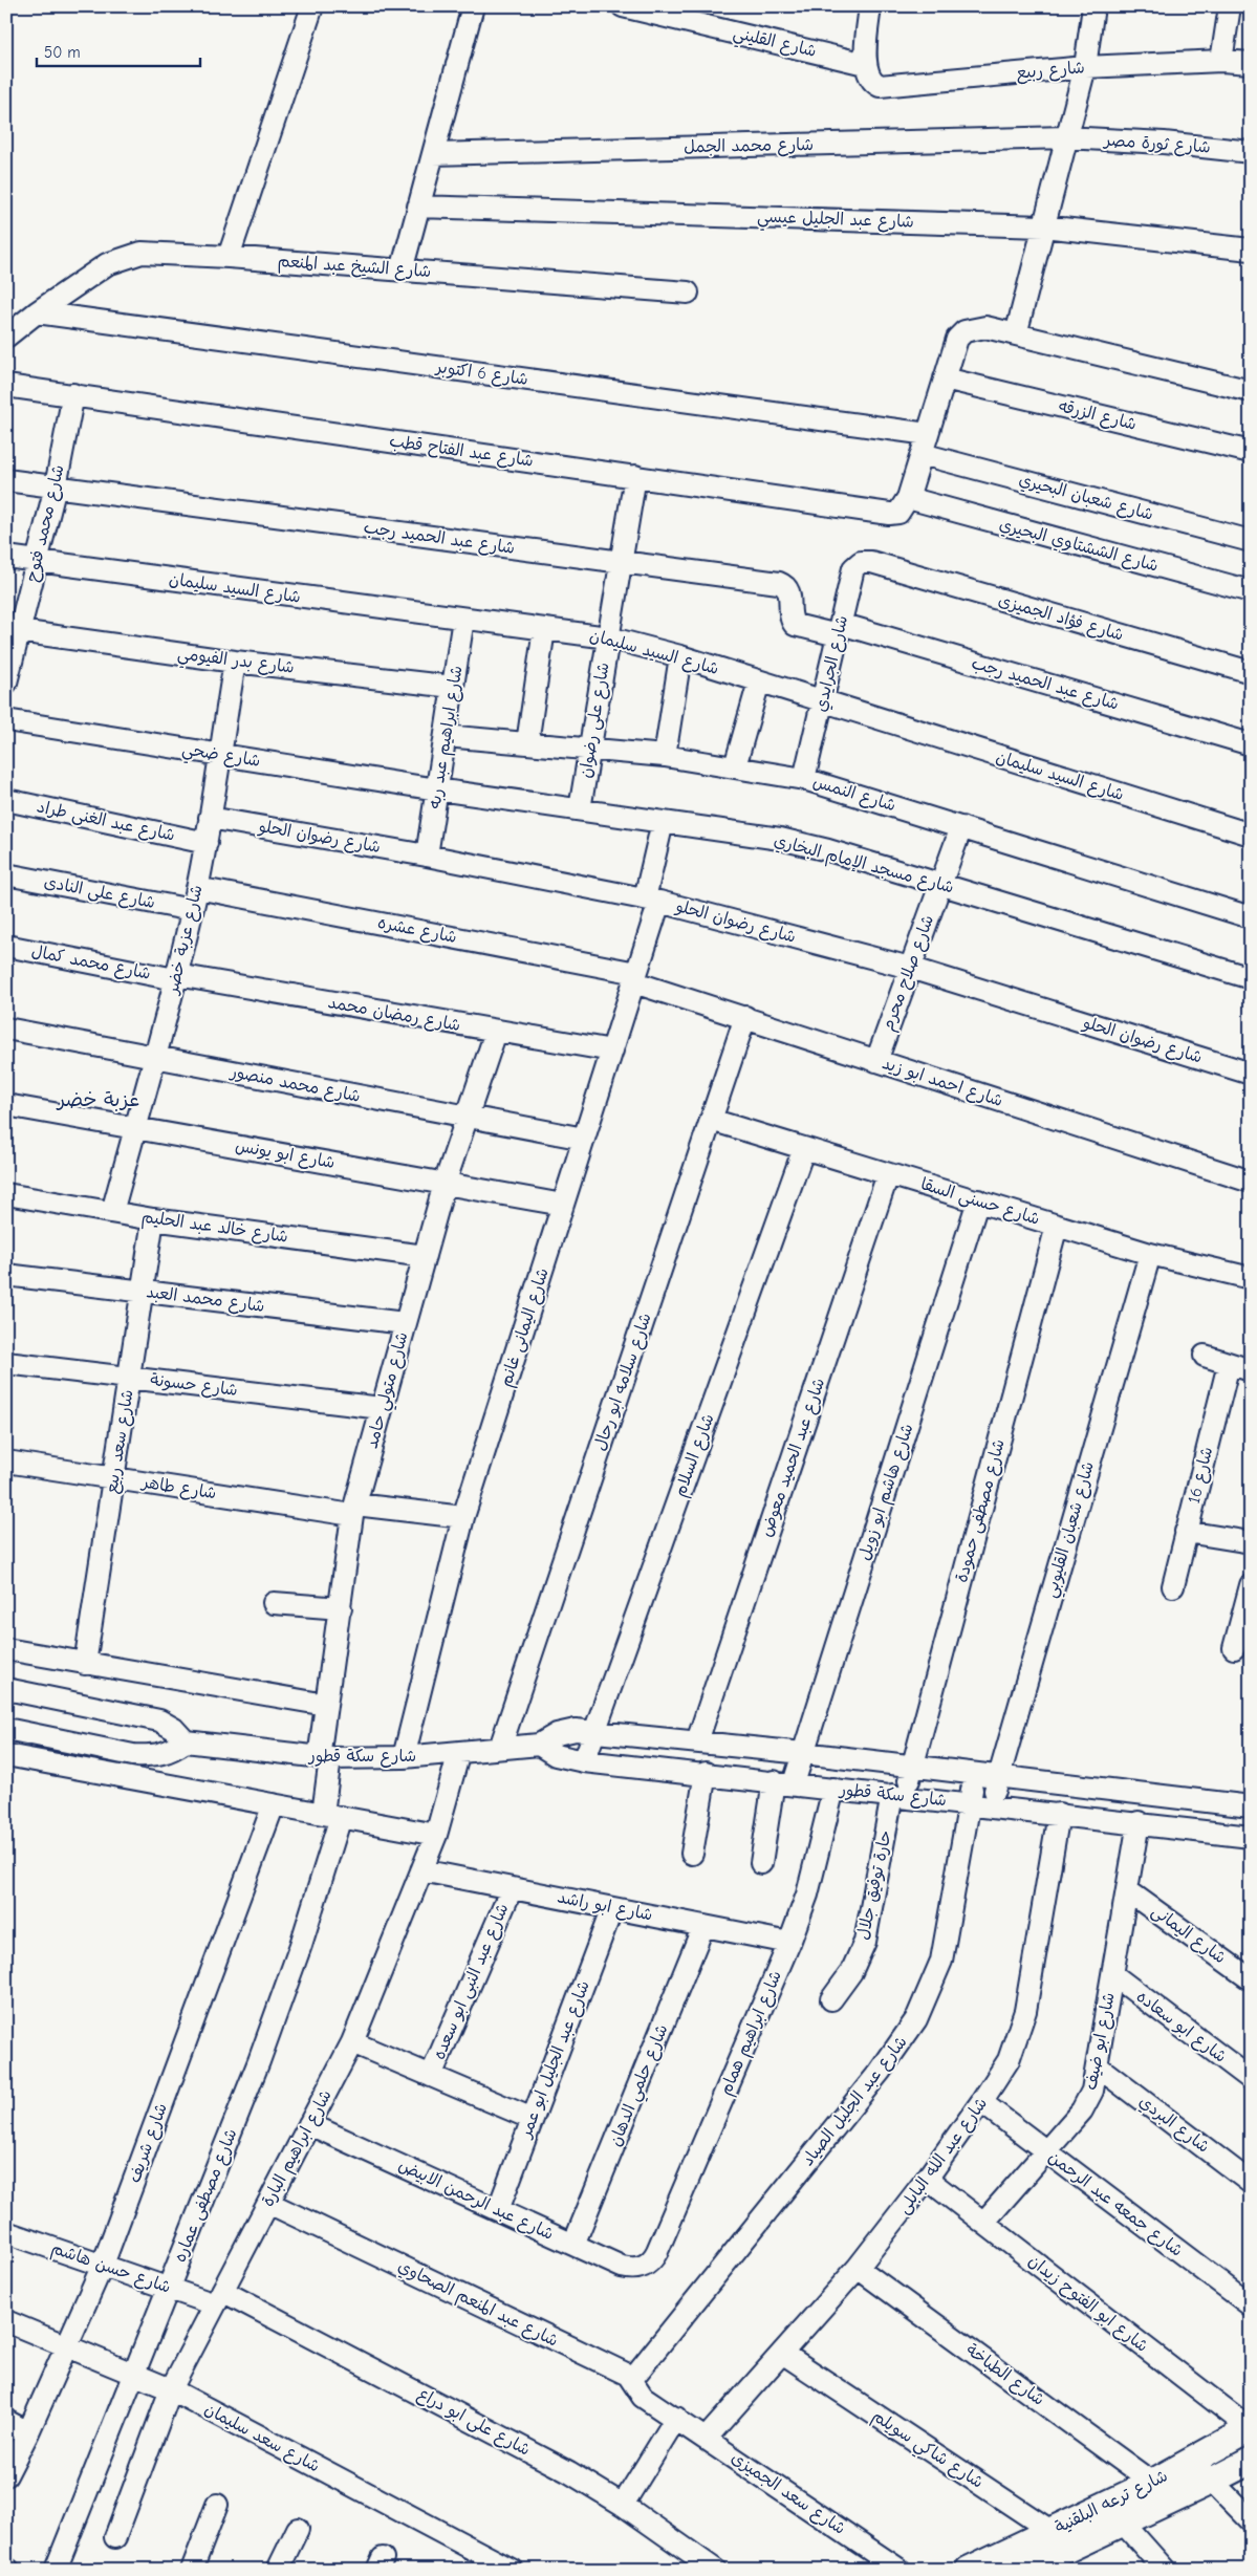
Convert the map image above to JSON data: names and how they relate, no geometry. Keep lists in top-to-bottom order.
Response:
{
  "streets": {
    "street": [
      "شارع القليني",
      "شارع ربيع",
      "شارع ثورة مصر",
      "شارع محمد الجمل",
      "شارع عبد الجليل عيسي",
      "شارع الشيخ عبد المنعم",
      "شارع 6 اكتوبر",
      "شارع الزرقه",
      "شارع عبد الفتاح قطب",
      "شارع شعبان البحيري",
      "شارع محمد فتوح",
      "شارع عبد الحميد رجب",
      "شارع الششتاوي البحيري",
      "شارع السيد سليمان",
      "شارع فؤاد الجميزى",
      "شارع بدر الفيومي",
      "شارع الجرايدي",
      "شارع على رضوان",
      "شارع ابراهيم عبد ربه",
      "شارع ضحي",
      "شارع النمس",
      "شارع عبد الغنى طراد",
      "شارع رضوان الحلو",
      "شارع مسجد الإمام البخاري",
      "شارع على النادى",
      "شارع عشره",
      "شارع عزبة خضر",
      "شارع محمد كمال",
      "شارع صلاح محرم",
      "شارع رمضان محمد",
      "شارع احمد ابو زيد",
      "شارع محمد منصور",
      "شارع ابو يونس",
      "شارع حسنى السقا",
      "شارع خالد عبد الحليم",
      "شارع محمد العبد",
      "شارع اليمانى غانم",
      "شارع سلامه ابو رحال",
      "شارع حسونة",
      "شارع متولي حامد",
      "شارع سعد ربيع",
      "شارع السلام",
      "شارع عبد الحميد معوض",
      "شارع 16",
      "شارع طاهر",
      "شارع هاشم ابو زويل",
      "شارع مصطفى حمودة",
      "شارع شعبان القليوبي",
      "شارع سكة قطور",
      "حارة توفيق جلال",
      "شارع ابو راشد",
      "شارع اليمانى",
      "شارع عبد النبى ابو سعده",
      "شارع ابو سعاده",
      "شارع ابراهيم همام",
      "شارع ابو ضيف",
      "شارع عبد الجليل ابو عمر",
      "شارع حلمي الدهان",
      "شارع عبد الجليل الصياد",
      "شارع البردي",
      "شارع شريف",
      "شارع ابراهيم البارة",
      "شارع عبد الله البابلى",
      "شارع مصطفى عماره",
      "شارع عبد الرحمن الابيض",
      "شارع جمعه عبد الرحمن",
      "شارع حسن هاشم",
      "شارع عبد المنعم الصحاوي",
      "شارع ابو الفتوح زيدان",
      "شارع الطباخة",
      "شارع على ابو دراع",
      "شارع سعد سليمان",
      "شارع شاكي سويلم",
      "شارع سعد الجميزى",
      "شارع ترعه البلقنية"
    ]
  },
  "crossings": [
    ["شارع القليني", "شارع ربيع"],
    ["شارع ثورة مصر", "شارع محمد الجمل"],
    ["شارع الشيخ عبد المنعم", "شارع 6 اكتوبر"],
    ["شارع 6 اكتوبر", "شارع شعبان البحيري"],
    ["شارع عبد الفتاح قطب", "شارع محمد فتوح"],
    ["شارع عبد الفتاح قطب", "شارع الششتاوي البحيري"],
    ["شارع عبد الفتاح قطب", "شارع على رضوان"],
    ["شارع محمد فتوح", "شارع عبد الحميد رجب"],
    ["شارع محمد فتوح", "شارع السيد سليمان"],
    ["شارع محمد فتوح", "شارع بدر الفيومي"],
    ["شارع عبد الحميد رجب", "شارع الجرايدي"],
    ["شارع عبد الحميد رجب", "شارع على رضوان"],
    ["شارع السيد سليمان", "شارع الجرايدي"],
    ["شارع السيد سليمان", "شارع على رضوان"],
    ["شارع السيد سليمان", "شارع ابراهيم عبد ربه"],
    ["شارع فؤاد الجميزى", "شارع الجرايدي"],
    ["شارع بدر الفيومي", "شارع ابراهيم عبد ربه"],
    ["شارع بدر الفيومي", "شارع عزبة خضر"],
    ["شارع الجرايدي", "شارع النمس"],
    ["شارع على رضوان", "شارع النمس"],
    ["شارع على رضوان", "شارع مسجد الإمام البخاري"],
    ["شارع ابراهيم عبد ربه", "شارع ضحي"],
    ["شارع ابراهيم عبد ربه", "شارع النمس"],
    ["شارع ابراهيم عبد ربه", "شارع رضوان الحلو"],
    ["شارع ابراهيم عبد ربه", "شارع مسجد الإمام البخاري"],
    ["شارع ضحي", "شارع مسجد الإمام البخاري"],
    ["شارع ضحي", "شارع عزبة خضر"],
    ["شارع النمس", "شارع صلاح محرم"],
    ["شارع عبد الغنى طراد", "شارع عزبة خضر"],
    ["شارع رضوان الحلو", "شارع عزبة خضر"],
    ["شارع رضوان الحلو", "شارع صلاح محرم"],
    ["شارع رضوان الحلو", "شارع اليمانى غانم"],
    ["شارع مسجد الإمام البخاري", "شارع صلاح محرم"],
    ["شارع مسجد الإمام البخاري", "شارع اليمانى غانم"],
    ["شارع على النادى", "شارع عزبة خضر"],
    ["شارع عشره", "شارع عزبة خضر"],
    ["شارع عشره", "شارع احمد ابو زيد"],
    ["شارع عشره", "شارع اليمانى غانم"],
    ["شارع عزبة خضر", "شارع محمد كمال"],
    ["شارع عزبة خضر", "شارع رمضان محمد"],
    ["شارع عزبة خضر", "شارع محمد منصور"],
    ["شارع عزبة خضر", "شارع ابو يونس"],
    ["شارع عزبة خضر", "شارع خالد عبد الحليم"],
    ["شارع محمد كمال", "شارع رمضان محمد"],
    ["شارع صلاح محرم", "شارع احمد ابو زيد"],
    ["شارع رمضان محمد", "شارع اليمانى غانم"],
    ["شارع رمضان محمد", "شارع متولي حامد"],
    ["شارع احمد ابو زيد", "شارع اليمانى غانم"],
    ["شارع احمد ابو زيد", "شارع سلامه ابو رحال"],
    ["شارع محمد منصور", "شارع اليمانى غانم"],
    ["شارع محمد منصور", "شارع متولي حامد"],
    ["شارع ابو يونس", "شارع اليمانى غانم"],
    ["شارع ابو يونس", "شارع متولي حامد"],
    ["شارع حسنى السقا", "شارع سلامه ابو رحال"],
    ["شارع حسنى السقا", "شارع السلام"],
    ["شارع حسنى السقا", "شارع عبد الحميد معوض"],
    ["شارع حسنى السقا", "شارع هاشم ابو زويل"],
    ["شارع حسنى السقا", "شارع مصطفى حمودة"],
    ["شارع حسنى السقا", "شارع شعبان القليوبي"],
    ["شارع خالد عبد الحليم", "شارع متولي حامد"],
    ["شارع خالد عبد الحليم", "شارع سعد ربيع"],
    ["شارع محمد العبد", "شارع متولي حامد"],
    ["شارع محمد العبد", "شارع سعد ربيع"],
    ["شارع اليمانى غانم", "شارع طاهر"],
    ["شارع اليمانى غانم", "شارع سكة قطور"],
    ["شارع سلامه ابو رحال", "شارع سكة قطور"],
    ["شارع حسونة", "شارع متولي حامد"],
    ["شارع حسونة", "شارع سعد ربيع"],
    ["شارع متولي حامد", "شارع طاهر"],
    ["شارع متولي حامد", "شارع سكة قطور"],
    ["شارع متولي حامد", "شارع مصطفى عماره"],
    ["شارع سعد ربيع", "شارع طاهر"],
    ["شارع السلام", "شارع سكة قطور"],
    ["شارع عبد الحميد معوض", "شارع سكة قطور"],
    ["شارع هاشم ابو زويل", "شارع سكة قطور"],
    ["شارع مصطفى حمودة", "شارع سكة قطور"],
    ["شارع مصطفى حمودة", "حارة توفيق جلال"],
    ["شارع شعبان القليوبي", "شارع سكة قطور"],
    ["شارع سكة قطور", "حارة توفيق جلال"],
    ["شارع سكة قطور", "شارع ابراهيم همام"],
    ["شارع سكة قطور", "شارع ابو ضيف"],
    ["شارع سكة قطور", "شارع عبد الجليل الصياد"],
    ["شارع سكة قطور", "شارع ابراهيم البارة"],
    ["شارع سكة قطور", "شارع عبد الله البابلى"],
    ["شارع سكة قطور", "شارع مصطفى عماره"],
    ["شارع ابو راشد", "شارع عبد النبى ابو سعده"],
    ["شارع ابو راشد", "شارع ابراهيم همام"],
    ["شارع ابو راشد", "شارع عبد الجليل ابو عمر"],
    ["شارع ابو راشد", "شارع حلمي الدهان"],
    ["شارع ابو راشد", "شارع ابراهيم البارة"],
    ["شارع اليمانى", "شارع ابو ضيف"],
    ["شارع ابو سعاده", "شارع ابو ضيف"],
    ["شارع ابراهيم همام", "شارع عبد الرحمن الابيض"],
    ["شارع ابو ضيف", "شارع البردي"],
    ["شارع ابو ضيف", "شارع جمعه عبد الرحمن"],
    ["شارع ابو ضيف", "شارع ابو الفتوح زيدان"],
    ["شارع عبد الجليل ابو عمر", "شارع عبد الرحمن الابيض"],
    ["شارع حلمي الدهان", "شارع عبد الرحمن الابيض"],
    ["شارع عبد الجليل الصياد", "شارع عبد المنعم الصحاوي"],
    ["شارع شريف", "شارع حسن هاشم"],
    ["شارع شريف", "شارع سعد سليمان"],
    ["شارع ابراهيم البارة", "شارع عبد الرحمن الابيض"],
    ["شارع ابراهيم البارة", "شارع حسن هاشم"],
    ["شارع ابراهيم البارة", "شارع عبد المنعم الصحاوي"],
    ["شارع ابراهيم البارة", "شارع على ابو دراع"],
    ["شارع ابراهيم البارة", "شارع سعد سليمان"],
    ["شارع عبد الله البابلى", "شارع جمعه عبد الرحمن"],
    ["شارع عبد الله البابلى", "شارع ابو الفتوح زيدان"],
    ["شارع عبد الله البابلى", "شارع الطباخة"],
    ["شارع عبد الله البابلى", "شارع شاكي سويلم"],
    ["شارع عبد الله البابلى", "شارع سعد الجميزى"],
    ["شارع مصطفى عماره", "شارع حسن هاشم"],
    ["شارع مصطفى عماره", "شارع سعد سليمان"],
    ["شارع حسن هاشم", "شارع على ابو دراع"],
    ["شارع عبد المنعم الصحاوي", "شارع سعد الجميزى"],
    ["شارع ابو الفتوح زيدان", "شارع ترعه البلقنية"],
    ["شارع الطباخة", "شارع ترعه البلقنية"],
    ["شارع شاكي سويلم", "شارع ترعه البلقنية"]
  ],
  "districts": ["عزبة خضر"],
  "scale_bar": "50 m"
}
